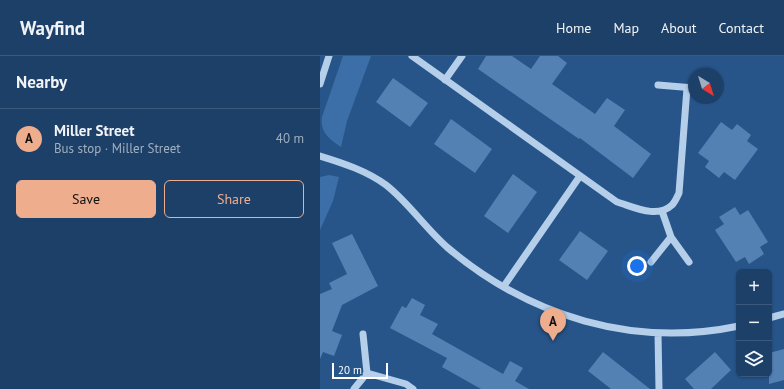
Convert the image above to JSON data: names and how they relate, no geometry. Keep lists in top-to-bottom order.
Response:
{
  "scale_bar": "20 m",
  "north": "bottom right",
  "page": {
    "header": "Wayfind",
    "nav": [
      "Home",
      "Map",
      "About",
      "Contact"
    ],
    "heading": "Nearby",
    "list": [
      {
        "mark": "A",
        "name": "Miller Street",
        "note": "Bus stop · Miller Street",
        "value": "40 m"
      }
    ],
    "buttons": ["Save", "Share"],
    "map_buttons": ["+", "−"],
    "pins": "A",
    "scale": "20 m"
  }
}
